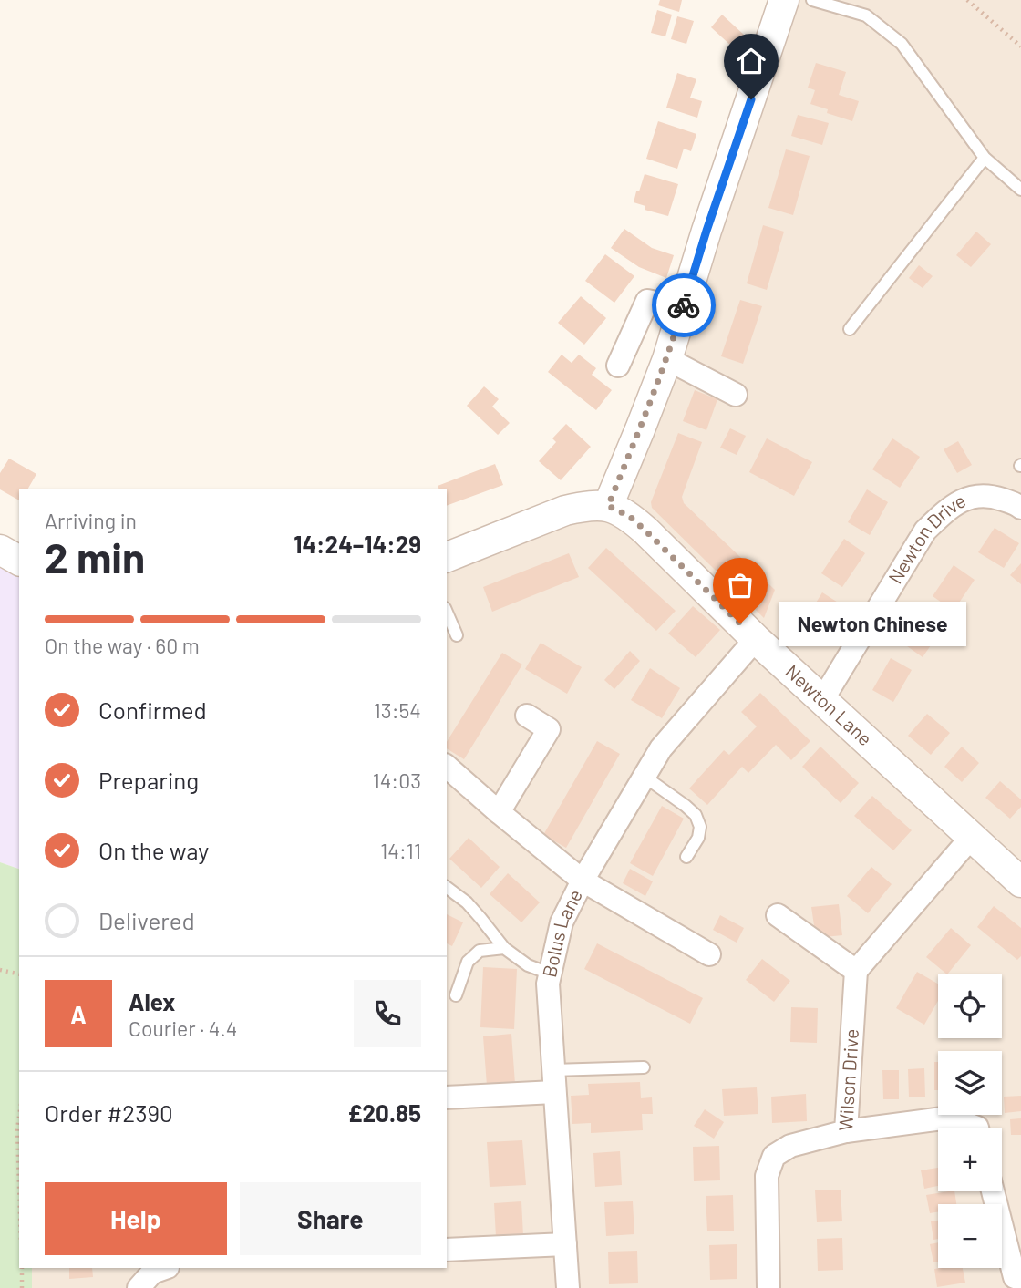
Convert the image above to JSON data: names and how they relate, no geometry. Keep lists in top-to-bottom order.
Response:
{
  "streets": {
    "street": [
      "Newton Drive",
      "Newton Lane",
      "Bolus Lane",
      "Wilson Drive"
    ]
  },
  "crossings": [
    ["Newton Drive", "Newton Lane"],
    ["Newton Lane", "Bolus Lane"]
  ],
  "places": ["Newton Chinese"],
  "page": {
    "heading": ["2 min", "Arriving in", "14:24–14:29"],
    "panel": [
      "Alex",
      "Courier · 4.4",
      "Order #2390",
      "£20.85"
    ],
    "bar": "On the way · 60 m",
    "bubble": "Newton Chinese",
    "list": [
      ["Confirmed", "13:54"],
      ["Preparing", "14:03"],
      ["On the way", "14:11"],
      "Delivered"
    ],
    "map_buttons": ["+", "−"],
    "round": "A",
    "buttons": ["Help", "Share"]
  }
}
